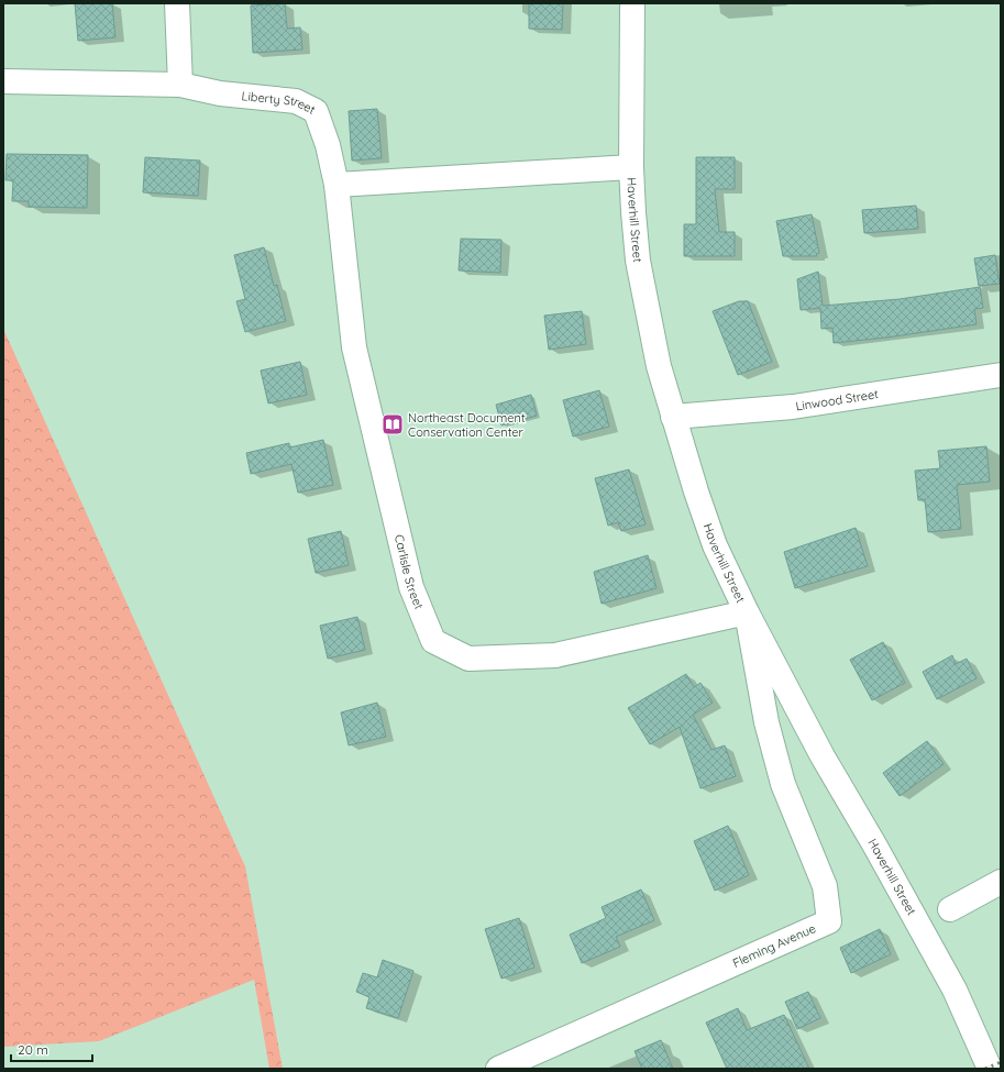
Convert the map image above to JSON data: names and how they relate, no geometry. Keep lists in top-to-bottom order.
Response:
{
  "streets": {
    "street": [
      "Liberty Street",
      "Haverhill Street",
      "Linwood Street",
      "Carlisle Street",
      "Fleming Avenue"
    ]
  },
  "crossings": [
    ["Liberty Street", "Carlisle Street"],
    ["Haverhill Street", "Linwood Street"],
    ["Haverhill Street", "Carlisle Street"],
    ["Haverhill Street", "Fleming Avenue"],
    ["Carlisle Street", "Fleming Avenue"]
  ],
  "places": {
    "library": ["Northeast Document Conservation Center"]
  },
  "scale_bar": "20 m"
}
